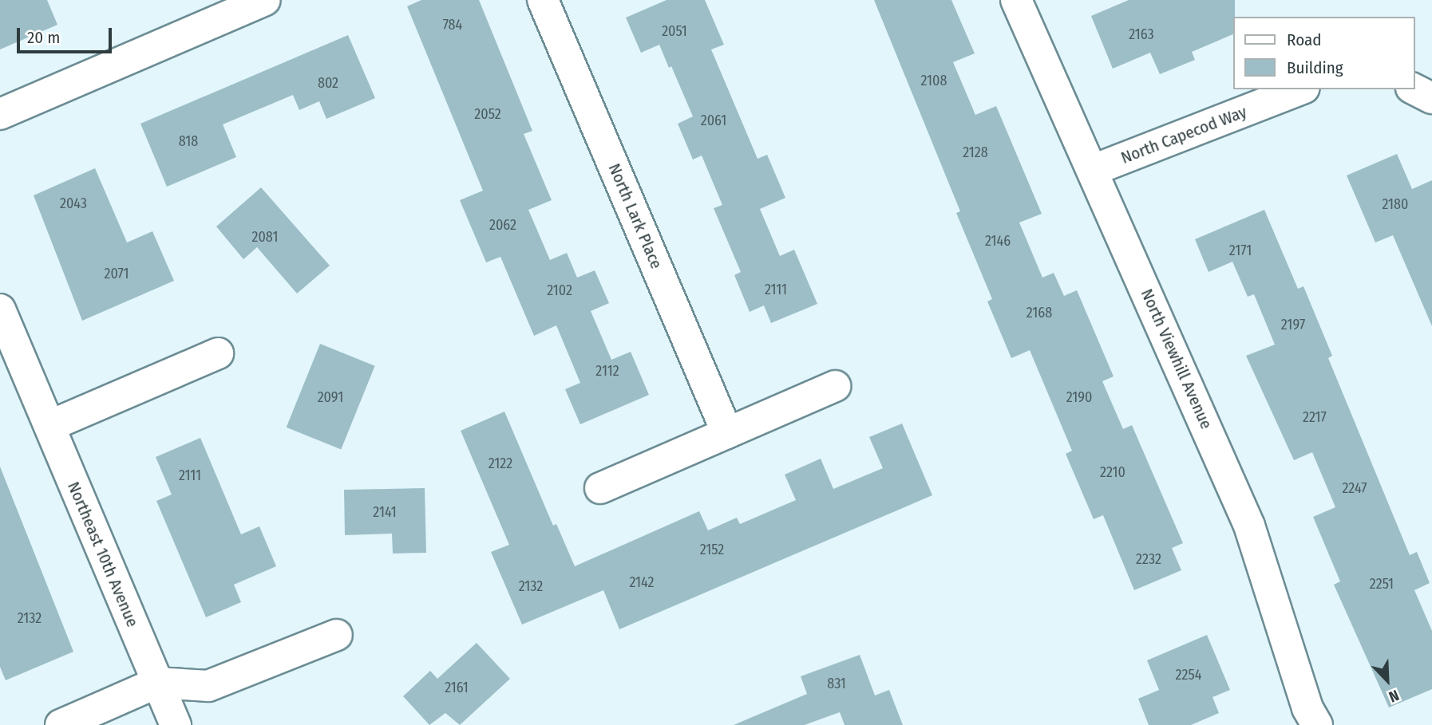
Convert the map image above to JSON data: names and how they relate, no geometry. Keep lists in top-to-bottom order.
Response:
{
  "streets": {
    "street": [
      "North Capecod Way",
      "North Lark Place",
      "North Viewhill Avenue",
      "Northeast 10th Avenue"
    ]
  },
  "crossings": [
    ["North Capecod Way", "North Viewhill Avenue"]
  ],
  "house_numbers": [
    "784",
    "2051",
    "2163",
    "2108",
    "802",
    "2052",
    "2061",
    "818",
    "2128",
    "2043",
    "2180",
    "2062",
    "2081",
    "2146",
    "2171",
    "2071",
    "2111",
    "2102",
    "2168",
    "2197",
    "2112",
    "2091",
    "2190",
    "2217",
    "2122",
    "2210",
    "2111",
    "2247",
    "2141",
    "2152",
    "2232",
    "2142",
    "2251",
    "2132",
    "2132",
    "2254",
    "831",
    "2161"
  ],
  "legend": ["Road", "Building"],
  "scale_bar": "20 m",
  "north": "bottom right"
}
